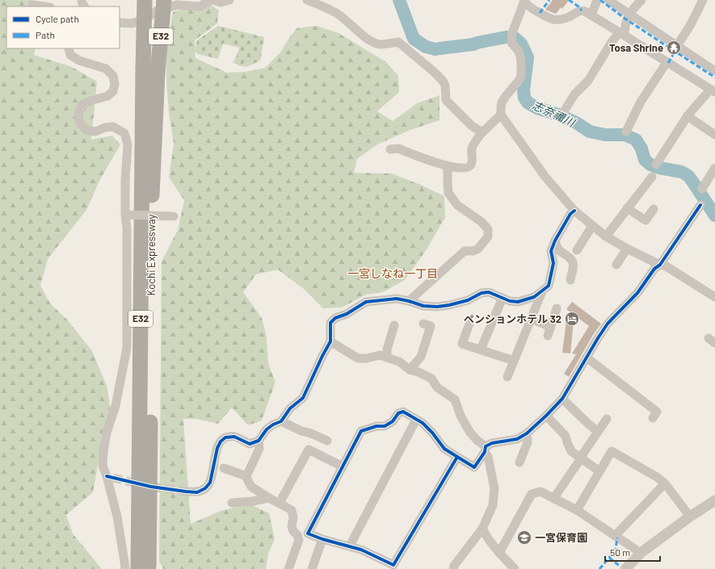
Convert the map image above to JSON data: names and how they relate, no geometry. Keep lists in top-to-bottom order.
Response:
{
  "streets": {
    "highway": ["E32", "Kochi Expressway"]
  },
  "districts": ["一宮しなね一丁目"],
  "water": ["志奈禰川"],
  "places": {
    "temple": ["Tosa Shrine"],
    "hotel": ["ペンションホテル 32"],
    "school or university": ["一宮保育園"]
  },
  "legend": ["Cycle path", "Path"],
  "scale_bar": "50 m"
}
